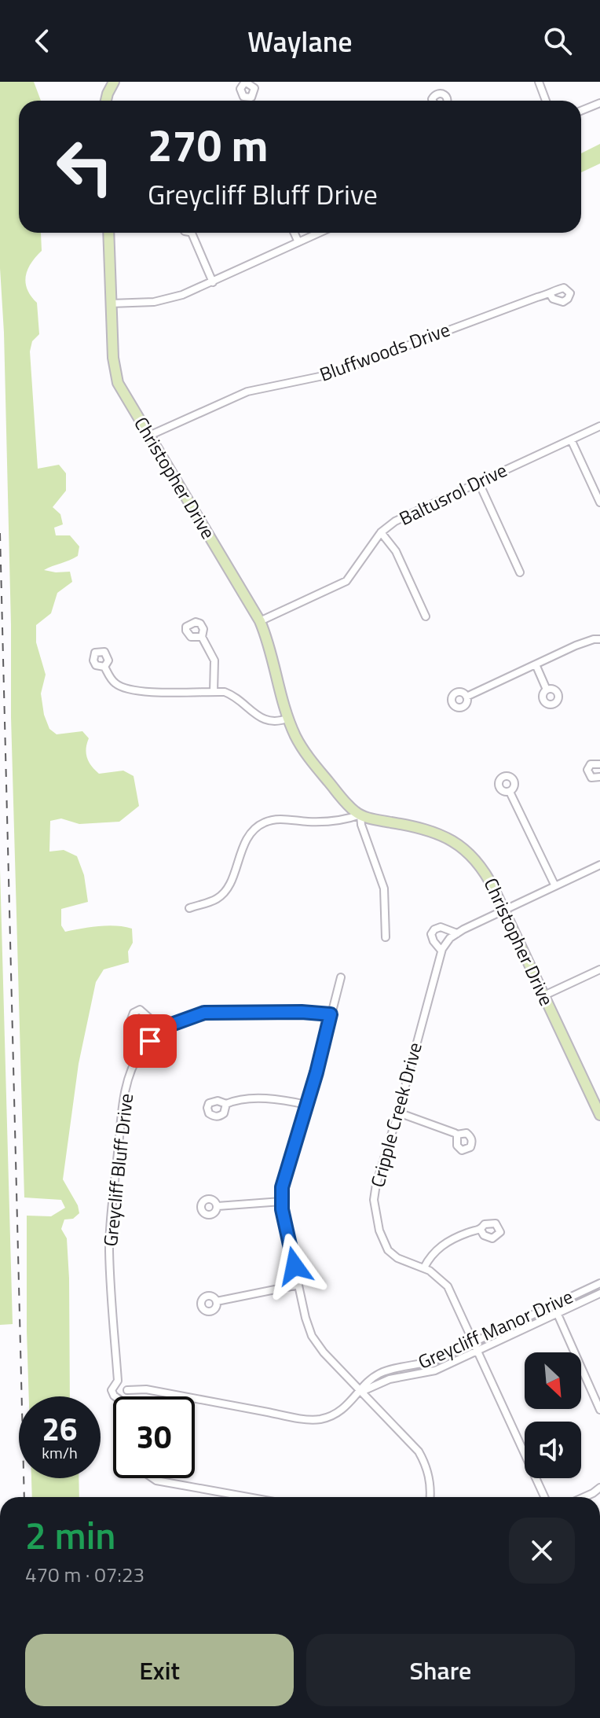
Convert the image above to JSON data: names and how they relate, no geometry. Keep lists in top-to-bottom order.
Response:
{
  "streets": {
    "street": [
      "Bluffwoods Drive",
      "Christopher Drive",
      "Baltusrol Drive",
      "Cripple Creek Drive",
      "Greycliff Bluff Drive",
      "Greycliff Manor Drive"
    ]
  },
  "crossings": [
    ["Bluffwoods Drive", "Christopher Drive"],
    ["Christopher Drive", "Baltusrol Drive"],
    ["Christopher Drive", "Cripple Creek Drive"],
    ["Cripple Creek Drive", "Greycliff Manor Drive"]
  ],
  "north": "bottom right",
  "page": {
    "header": "Waylane",
    "turn": ["270 m", "Greycliff Bluff Drive"],
    "speed": "26 km/h",
    "limit": "30",
    "heading": ["2 min", "470 m · 07:23"],
    "buttons": ["Exit", "Share"]
  }
}
